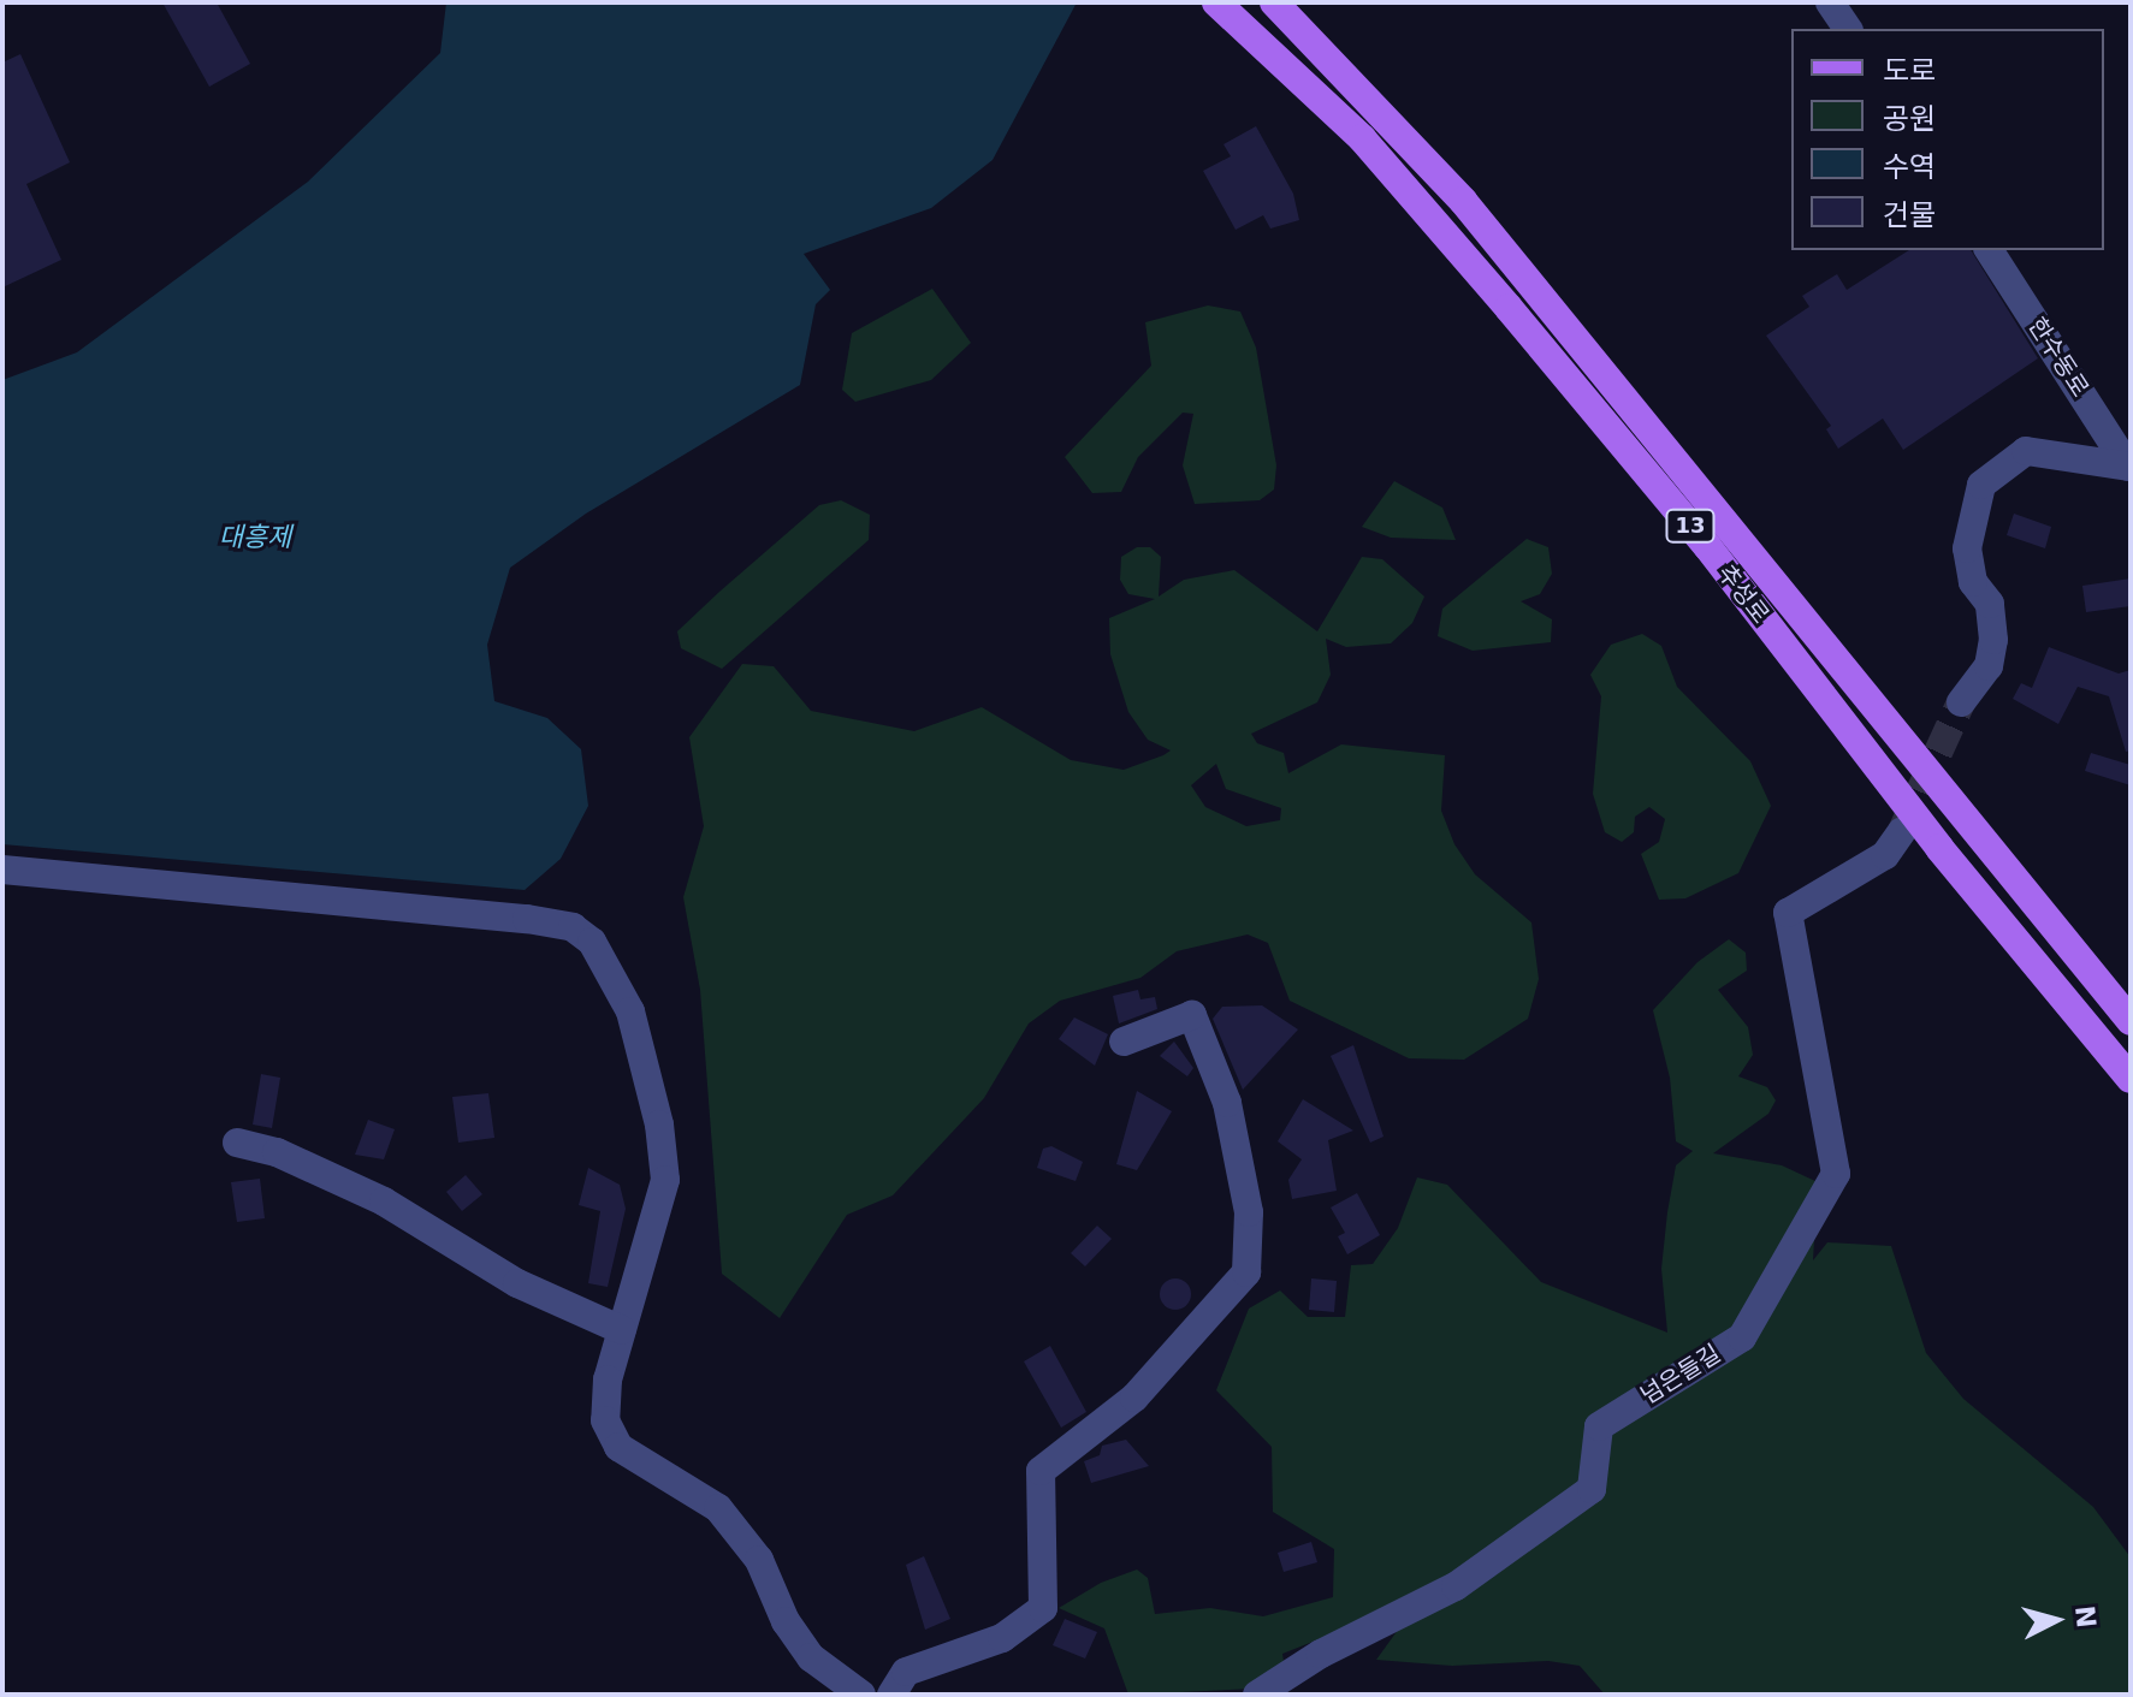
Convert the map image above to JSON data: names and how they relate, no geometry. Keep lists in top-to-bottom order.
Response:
{
  "streets": {
    "main road": ["13", "추성로"],
    "street": ["한수동로", "넘은들길"]
  },
  "water": ["대흥제"],
  "legend": [
    "도로",
    "공원",
    "수역",
    "건물"
  ],
  "north": "right"
}
